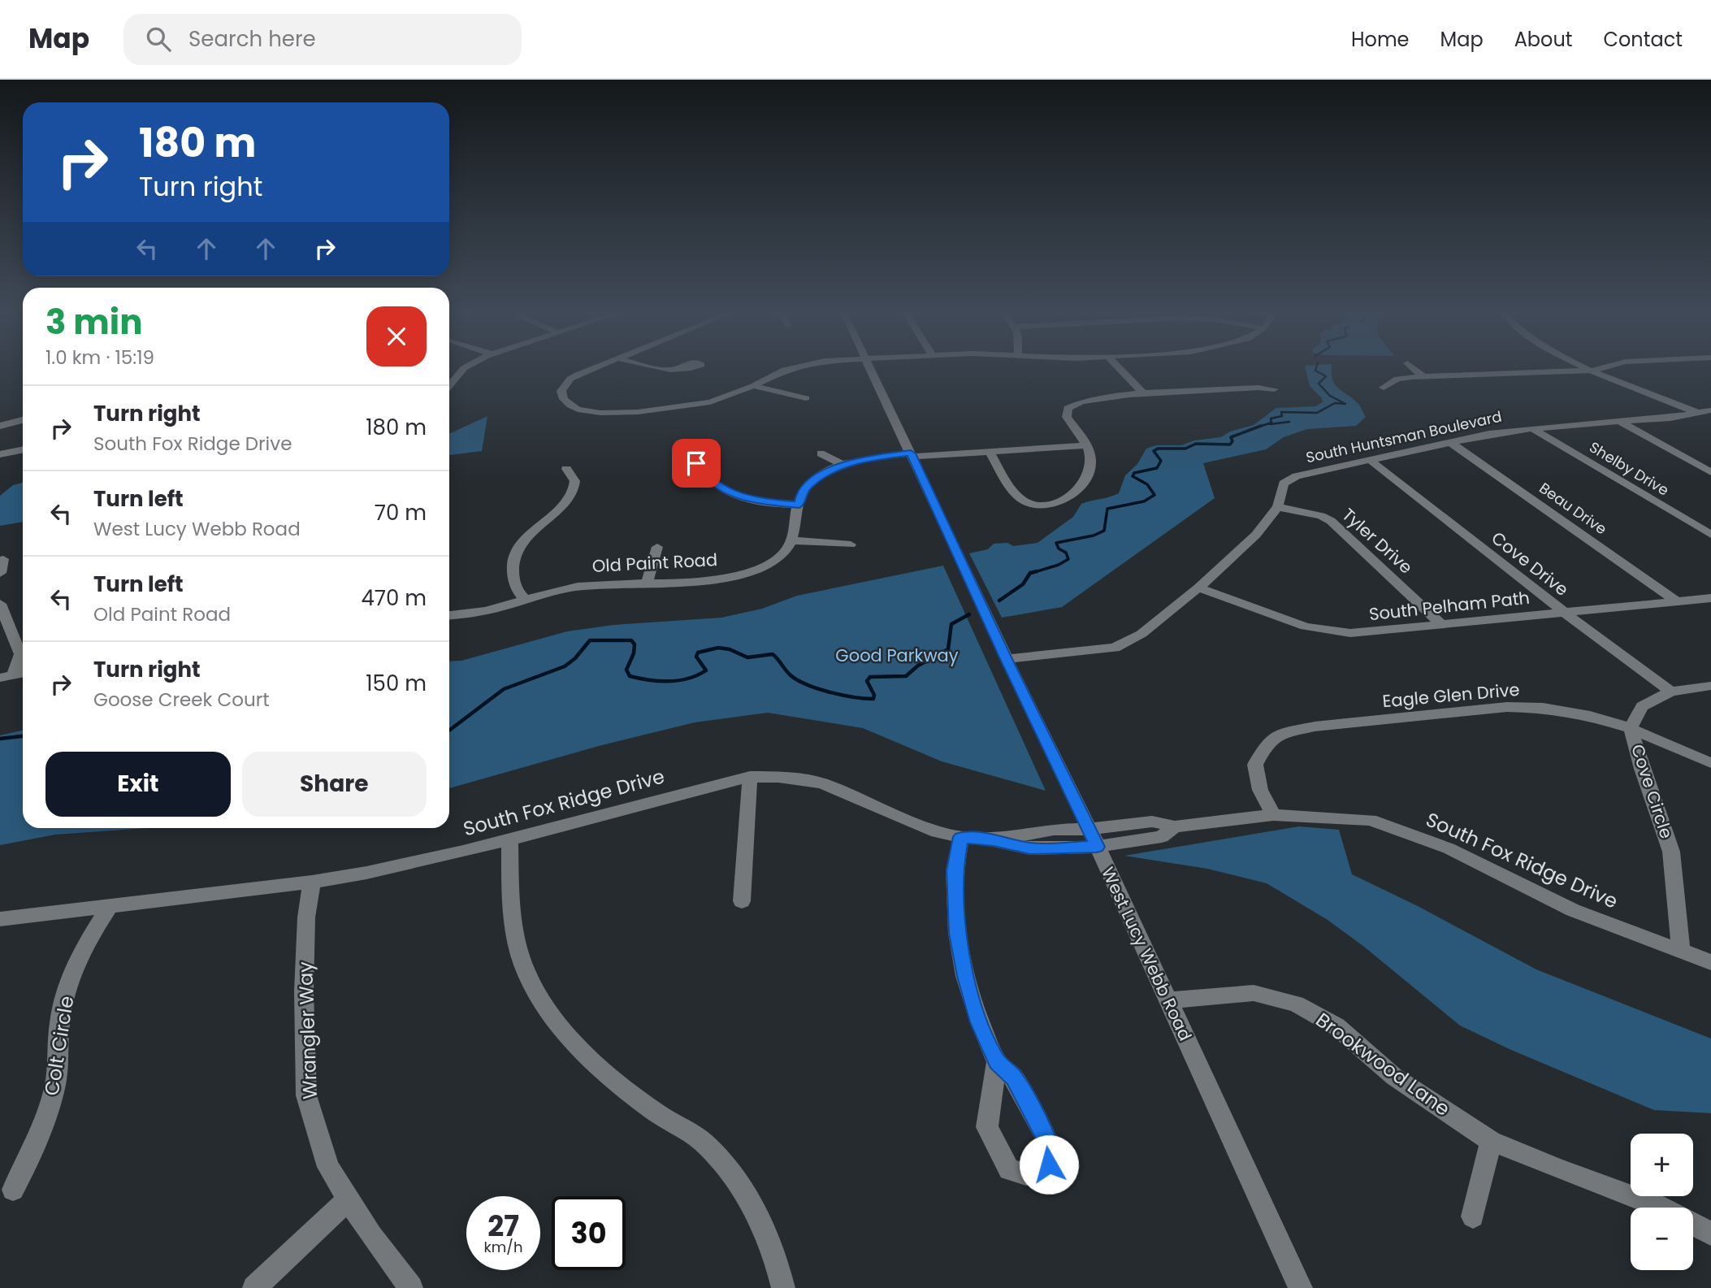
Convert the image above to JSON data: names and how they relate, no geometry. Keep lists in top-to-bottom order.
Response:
{
  "streets": {
    "street": [
      "South Huntsman Boulevard",
      "Shelby Drive",
      "Beau Drive",
      "Tyler Drive",
      "Old Paint Road",
      "Cove Drive",
      "South Pelham Path",
      "Eagle Glen Drive",
      "Cove Circle",
      "South Fox Ridge Drive",
      "West Lucy Webb Road",
      "Wrangler Way",
      "Colt Circle",
      "Brookwood Lane"
    ]
  },
  "crossings": [
    ["South Huntsman Boulevard", "Shelby Drive"],
    ["South Huntsman Boulevard", "Beau Drive"],
    ["South Huntsman Boulevard", "Tyler Drive"],
    ["South Huntsman Boulevard", "Cove Drive"],
    ["South Huntsman Boulevard", "South Pelham Path"],
    ["South Huntsman Boulevard", "West Lucy Webb Road"],
    ["Beau Drive", "South Pelham Path"],
    ["Tyler Drive", "South Pelham Path"],
    ["Cove Drive", "South Pelham Path"],
    ["Cove Drive", "Cove Circle"],
    ["Eagle Glen Drive", "Cove Circle"],
    ["Eagle Glen Drive", "South Fox Ridge Drive"],
    ["Cove Circle", "South Fox Ridge Drive"],
    ["South Fox Ridge Drive", "West Lucy Webb Road"],
    ["South Fox Ridge Drive", "Wrangler Way"],
    ["South Fox Ridge Drive", "Colt Circle"],
    ["West Lucy Webb Road", "Brookwood Lane"]
  ],
  "parks": ["Good Parkway"],
  "page": {
    "header": "Map",
    "search": "Search here",
    "nav": [
      "Home",
      "Map",
      "About",
      "Contact"
    ],
    "turn": ["180 m", "Turn right"],
    "heading": ["3 min", "1.0 km · 15:19"],
    "list": [
      {
        "name": "Turn right",
        "note": "South Fox Ridge Drive",
        "value": "180 m"
      },
      {
        "name": "Turn left",
        "note": "West Lucy Webb Road",
        "value": "70 m"
      },
      {
        "name": "Turn left",
        "note": "Old Paint Road",
        "value": "470 m"
      },
      {
        "name": "Turn right",
        "note": "Goose Creek Court",
        "value": "150 m"
      }
    ],
    "buttons": ["Exit", "Share"],
    "map_buttons": ["+", "−"],
    "speed": "27 km/h",
    "limit": "30"
  }
}
